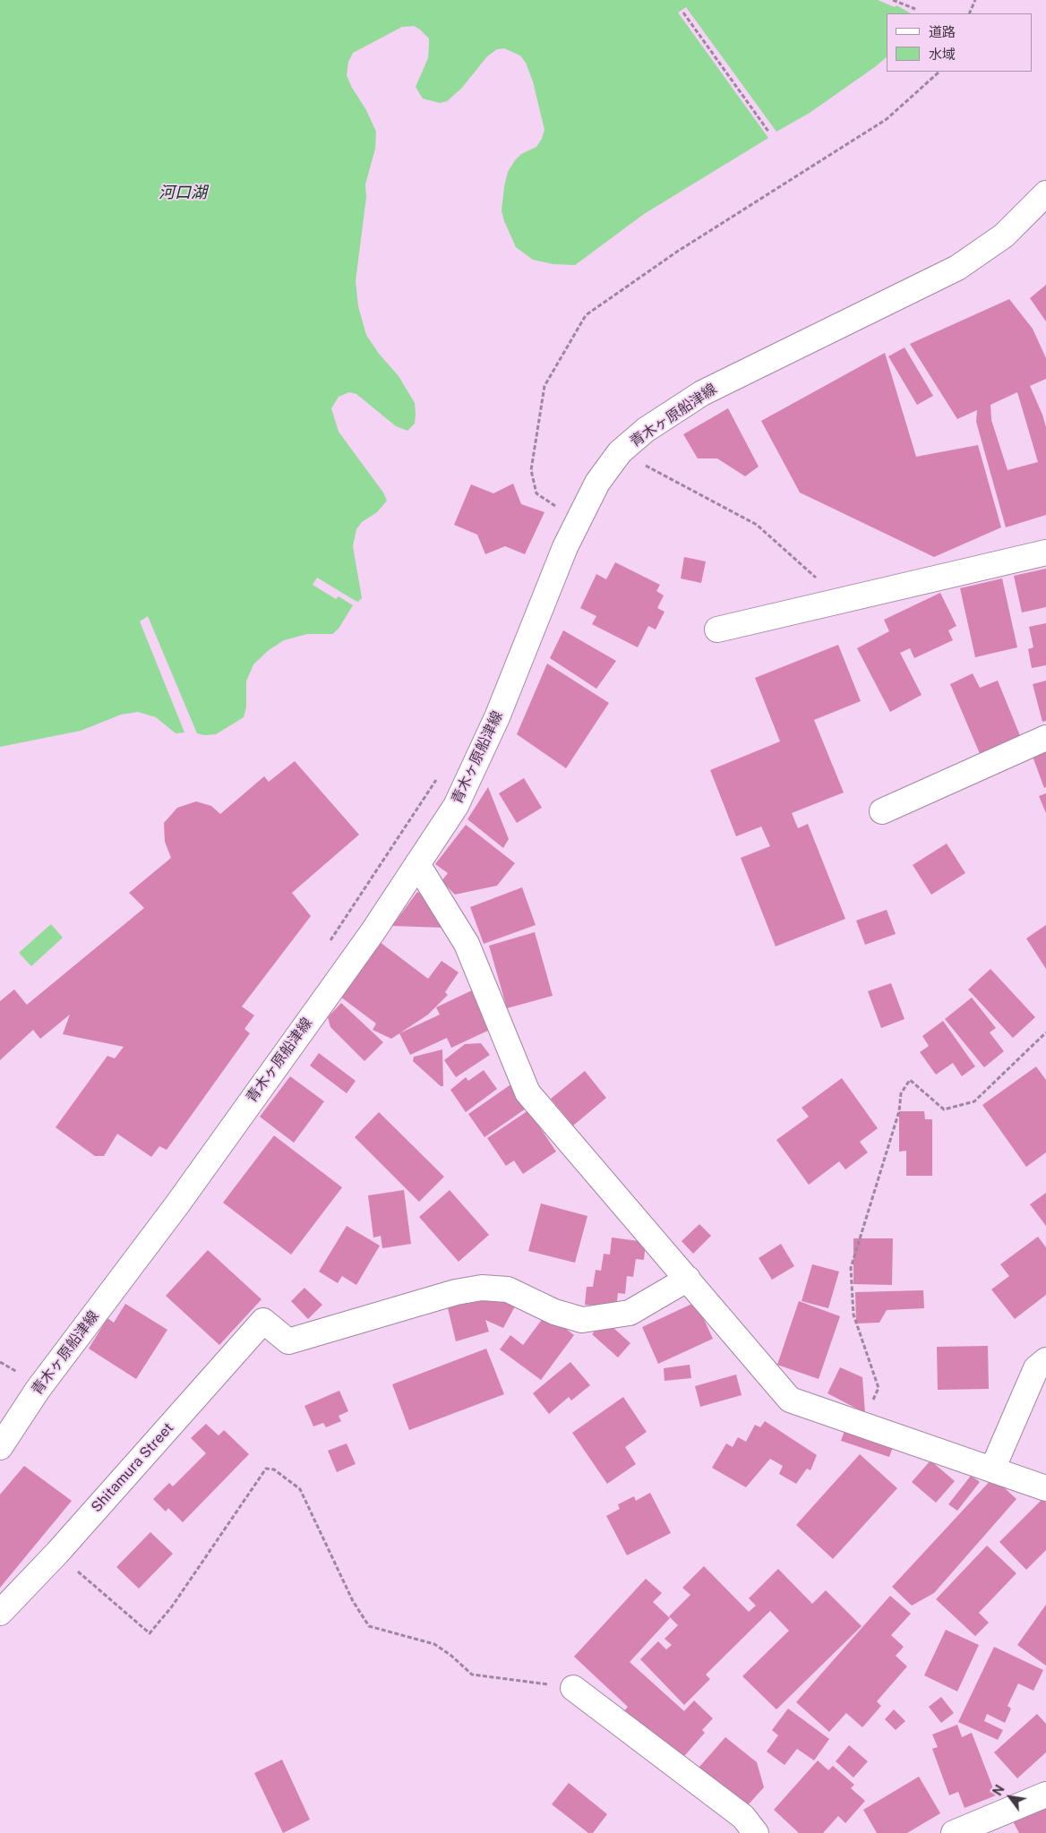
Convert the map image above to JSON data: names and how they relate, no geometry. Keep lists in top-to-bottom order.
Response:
{
  "streets": {
    "main road": ["青木ヶ原船津線", "Shitamura Street"]
  },
  "water": ["河口湖"],
  "legend": ["道路", "水域"],
  "north": "top left"
}
